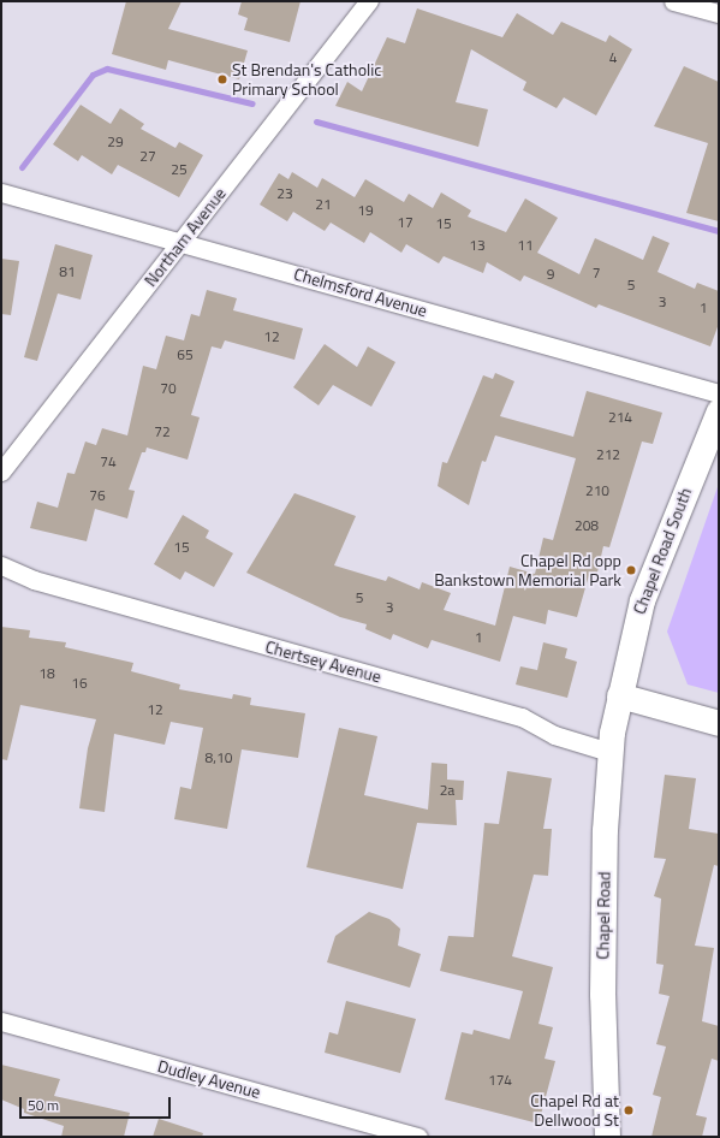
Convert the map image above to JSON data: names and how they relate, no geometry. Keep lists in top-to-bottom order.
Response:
{
  "streets": {
    "main road": ["Chapel Road South", "Chapel Road"],
    "street": [
      "Northam Avenue",
      "Chelmsford Avenue",
      "Chertsey Avenue",
      "Dudley Avenue"
    ]
  },
  "crossings": [
    ["Northam Avenue", "Chelmsford Avenue"],
    ["Chapel Road South", "Chapel Road"],
    ["Chertsey Avenue", "Chapel Road"]
  ],
  "places": ["St Brendan's Catholic Primary School", "Chapel Rd opp Bankstown Memorial Park", "Chapel Rd at Dellwood St"],
  "house_numbers": [
    "4",
    "29",
    "27",
    "25",
    "23",
    "21",
    "19",
    "17",
    "15",
    "13",
    "11",
    "81",
    "7",
    "9",
    "5",
    "3",
    "1",
    "12",
    "65",
    "70",
    "214",
    "72",
    "212",
    "74",
    "210",
    "76",
    "208",
    "15",
    "5",
    "3",
    "1",
    "18",
    "16",
    "12",
    "8,10",
    "2a",
    "174"
  ],
  "scale_bar": "50 m"
}
